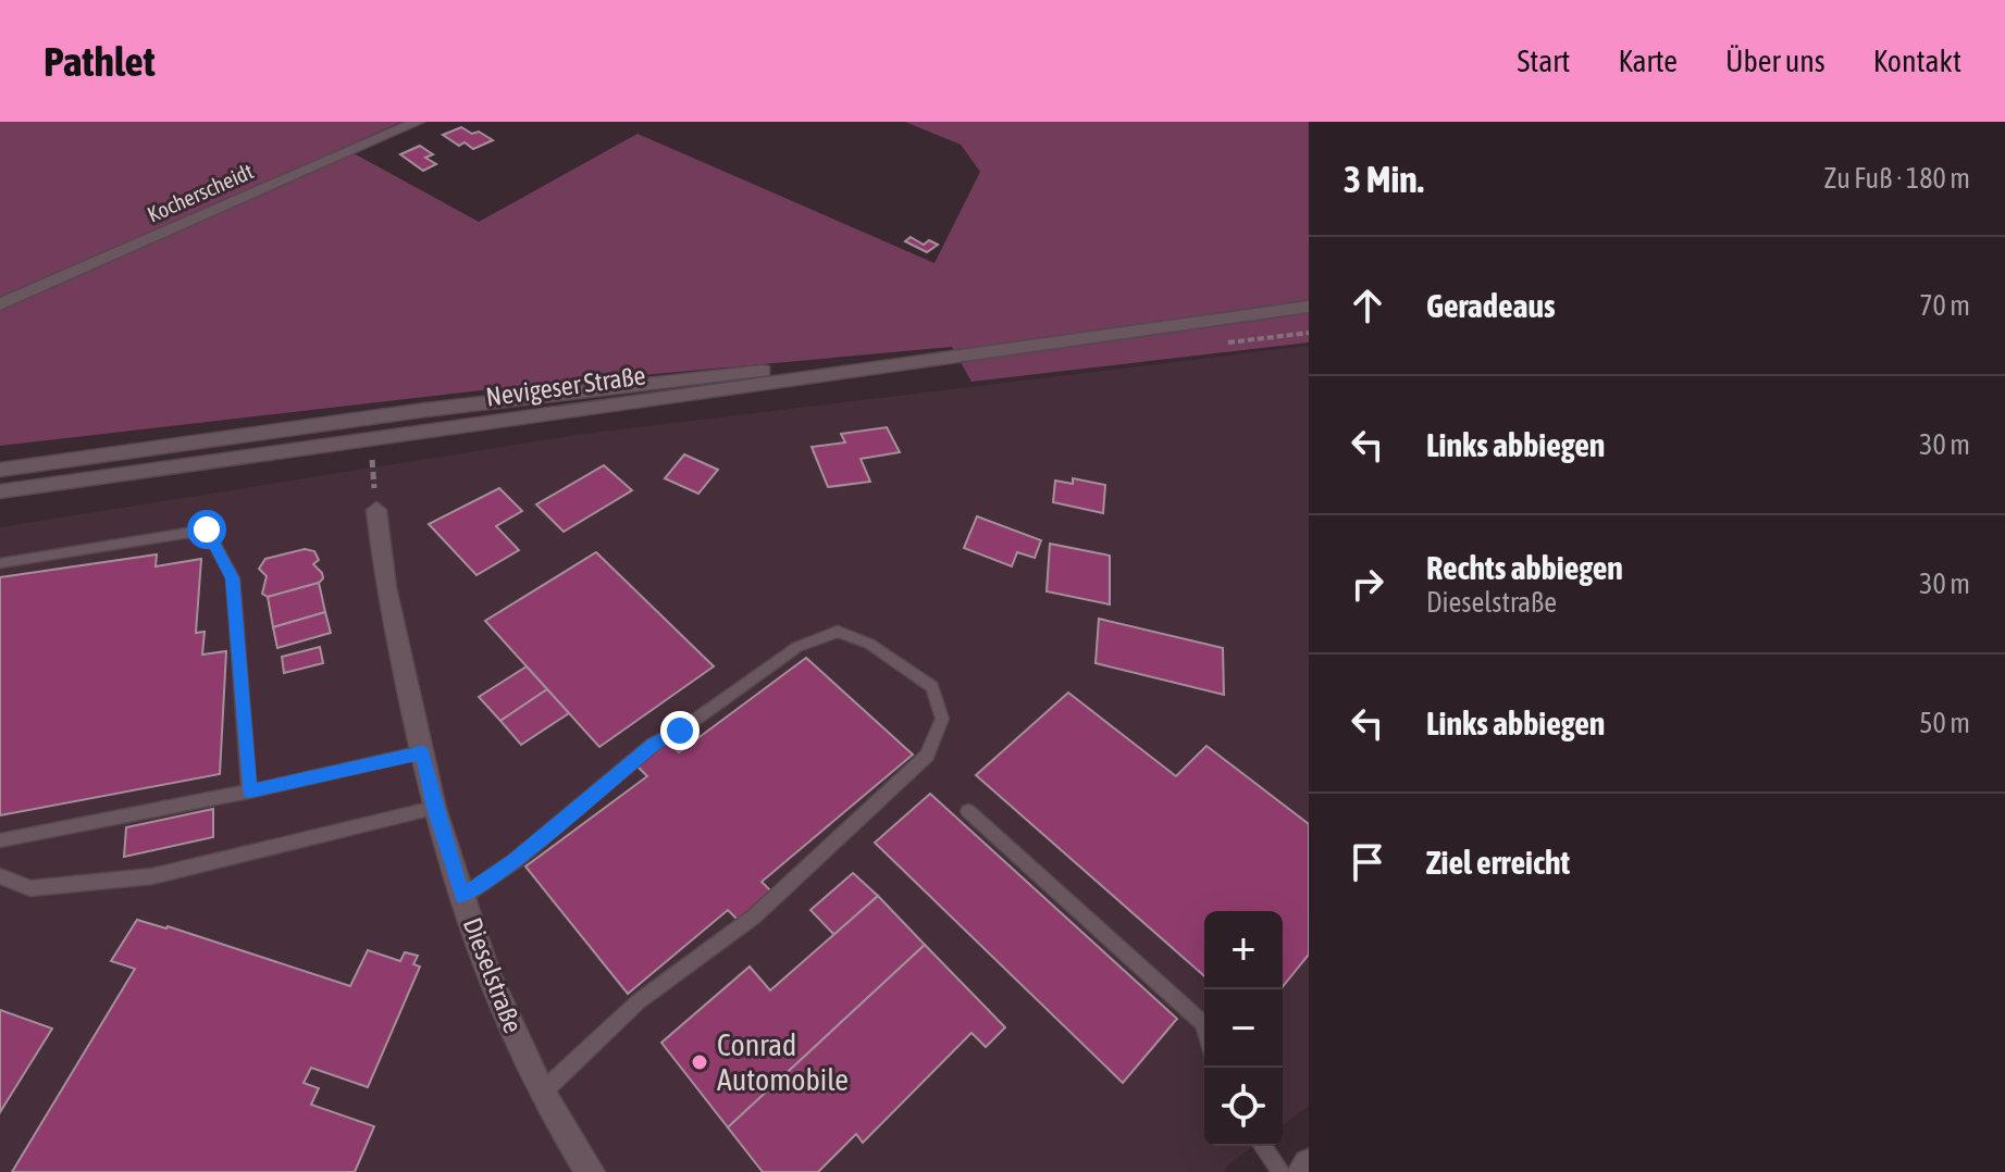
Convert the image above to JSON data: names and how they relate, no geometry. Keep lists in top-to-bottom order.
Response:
{
  "streets": {
    "main road": ["Kocherscheidt", "Nevigeser Straße", "Dieselstraße"]
  },
  "places": ["Conrad Automobile"],
  "page": {
    "header": "Pathlet",
    "nav": [
      "Start",
      "Karte",
      "Über uns",
      "Kontakt"
    ],
    "heading": ["3 Min.", "Zu Fuß · 180 m"],
    "list": [
      ["Geradeaus", "70 m"],
      ["Links abbiegen", "30 m"],
      ["Rechts abbiegen", "Dieselstraße", "30 m"],
      ["Links abbiegen", "50 m"],
      "Ziel erreicht"
    ],
    "map_buttons": ["+", "−"]
  }
}
